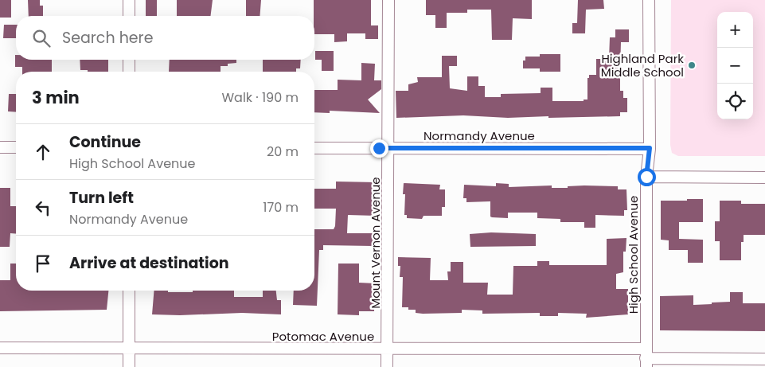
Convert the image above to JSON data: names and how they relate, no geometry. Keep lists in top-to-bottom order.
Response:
{
  "streets": {
    "street": [
      "Normandy Avenue",
      "Mount Vernon Avenue",
      "High School Avenue",
      "Potomac Avenue"
    ]
  },
  "crossings": [
    ["Normandy Avenue", "Mount Vernon Avenue"],
    ["Normandy Avenue", "High School Avenue"],
    ["Mount Vernon Avenue", "Potomac Avenue"],
    ["High School Avenue", "Potomac Avenue"]
  ],
  "places": ["Highland Park Middle School"],
  "page": {
    "map_buttons": ["+", "−"],
    "search": "Search here",
    "heading": ["3 min", "Walk · 190 m"],
    "list": [
      ["Continue", "High School Avenue", "20 m"],
      ["Turn left", "Normandy Avenue", "170 m"],
      "Arrive at destination"
    ]
  }
}
